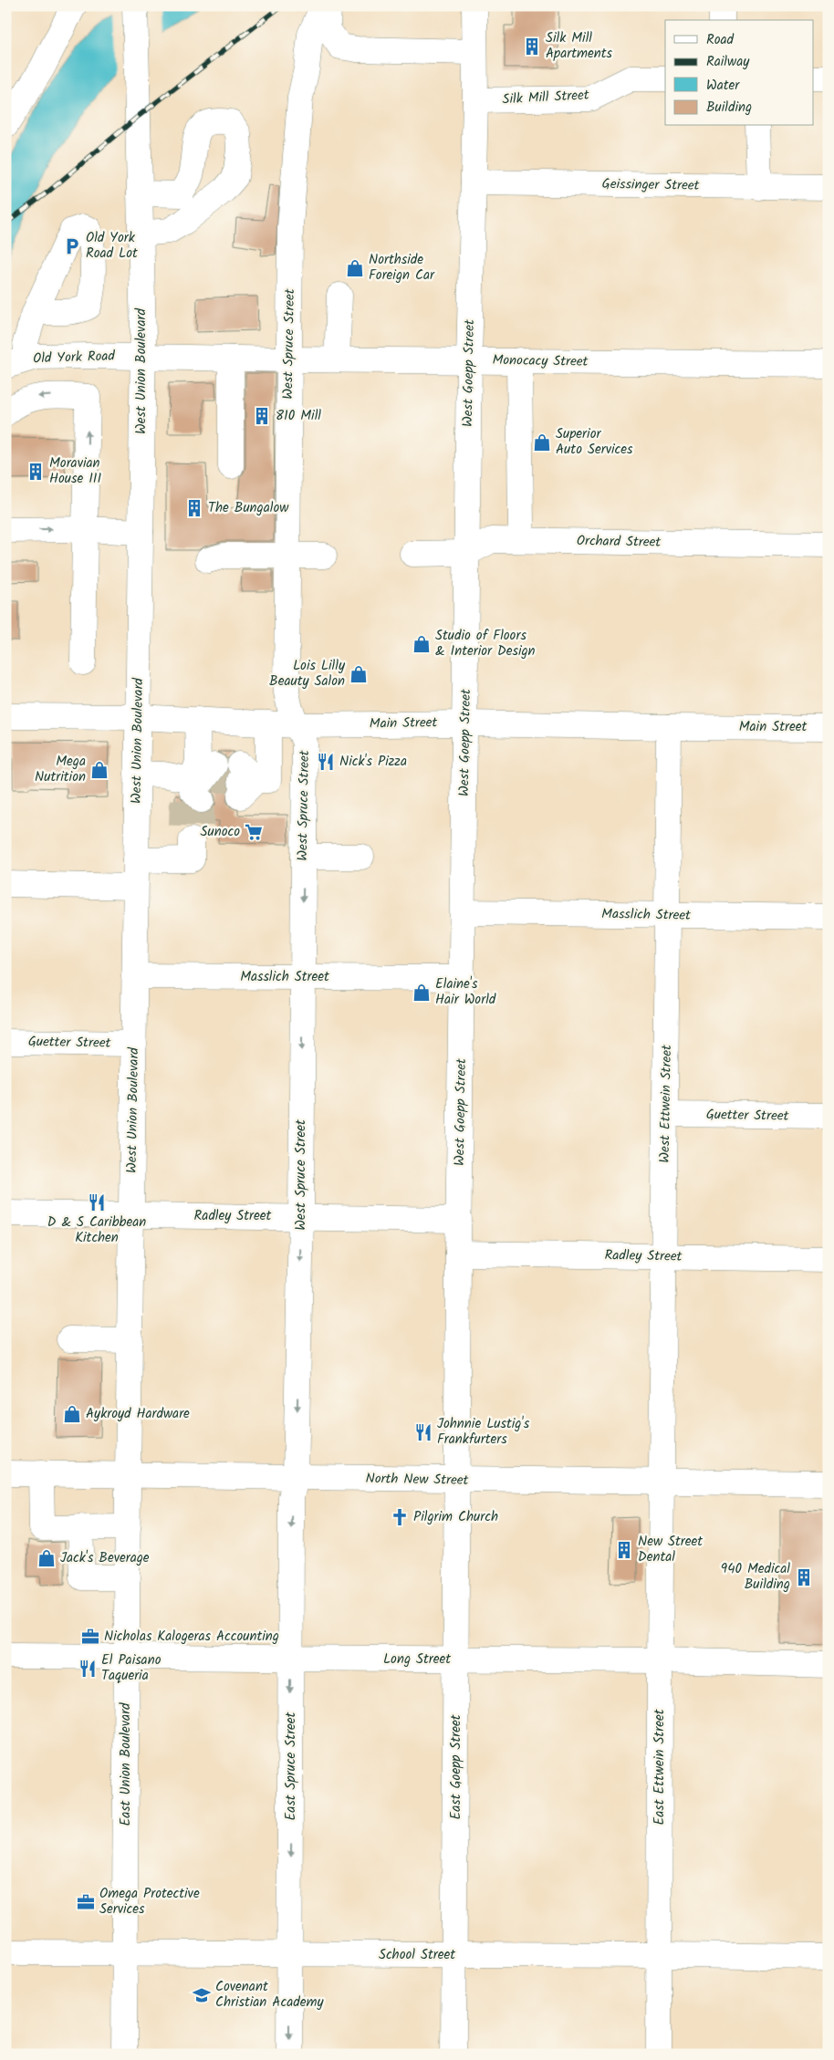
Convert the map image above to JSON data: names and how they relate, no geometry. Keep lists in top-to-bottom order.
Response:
{
  "streets": {
    "street": [
      "Silk Mill Street",
      "Geissinger Street",
      "West Spruce Street",
      "Old York Road",
      "Monocacy Street",
      "West Union Boulevard",
      "West Goepp Street",
      "Orchard Street",
      "Main Street",
      "Masslich Street",
      "Guetter Street",
      "West Ettwein Street",
      "Radley Street",
      "North New Street",
      "Long Street",
      "East Union Boulevard",
      "East Spruce Street",
      "East Goepp Street",
      "East Ettwein Street",
      "School Street"
    ]
  },
  "crossings": [
    ["Silk Mill Street", "West Goepp Street"],
    ["Geissinger Street", "West Goepp Street"],
    ["West Spruce Street", "Monocacy Street"],
    ["West Spruce Street", "Main Street"],
    ["West Spruce Street", "Masslich Street"],
    ["West Spruce Street", "Radley Street"],
    ["West Spruce Street", "North New Street"],
    ["West Spruce Street", "East Spruce Street"],
    ["Old York Road", "Monocacy Street"],
    ["Old York Road", "West Union Boulevard"],
    ["Monocacy Street", "West Union Boulevard"],
    ["Monocacy Street", "West Goepp Street"],
    ["West Union Boulevard", "Main Street"],
    ["West Union Boulevard", "Masslich Street"],
    ["West Union Boulevard", "Guetter Street"],
    ["West Union Boulevard", "Radley Street"],
    ["West Union Boulevard", "North New Street"],
    ["West Union Boulevard", "East Union Boulevard"],
    ["West Goepp Street", "Orchard Street"],
    ["West Goepp Street", "Main Street"],
    ["West Goepp Street", "Masslich Street"],
    ["West Goepp Street", "Radley Street"],
    ["West Goepp Street", "North New Street"],
    ["West Goepp Street", "East Goepp Street"],
    ["Main Street", "West Ettwein Street"],
    ["Masslich Street", "West Ettwein Street"],
    ["Guetter Street", "West Ettwein Street"],
    ["West Ettwein Street", "Radley Street"],
    ["West Ettwein Street", "North New Street"],
    ["West Ettwein Street", "East Ettwein Street"],
    ["North New Street", "East Union Boulevard"],
    ["North New Street", "East Spruce Street"],
    ["North New Street", "East Goepp Street"],
    ["North New Street", "East Ettwein Street"],
    ["Long Street", "East Union Boulevard"],
    ["Long Street", "East Spruce Street"],
    ["Long Street", "East Goepp Street"],
    ["Long Street", "East Ettwein Street"],
    ["East Union Boulevard", "School Street"],
    ["East Spruce Street", "School Street"],
    ["East Goepp Street", "School Street"],
    ["East Ettwein Street", "School Street"]
  ],
  "one_way": ["West Spruce Street", "East Spruce Street"],
  "places": {
    "building": [
      "Silk Mill Apartments",
      "810 Mill",
      "Moravian House III",
      "The Bungalow",
      "New Street Dental",
      "940 Medical Building"
    ],
    "parking": ["Old York Road Lot"],
    "shop": [
      "Northside Foreign Car",
      "Superior Auto Services",
      "Studio of Floors & Interior Design",
      "Lois Lilly Beauty Salon",
      "Mega Nutrition",
      "Elaine's Hair World",
      "Aykroyd Hardware",
      "Jack's Beverage"
    ],
    "restaurant": [
      "Nick's Pizza",
      "D & S Caribbean Kitchen",
      "Johnnie Lustig's Frankfurters",
      "El Paisano Taqueria"
    ],
    "supermarket": ["Sunoco"],
    "church": ["Pilgrim Church"],
    "office": ["Nicholas Kalogeras Accounting", "Omega Protective Services"],
    "school or university": ["Covenant Christian Academy"]
  },
  "legend": [
    "Road",
    "Railway",
    "Water",
    "Building"
  ]
}
